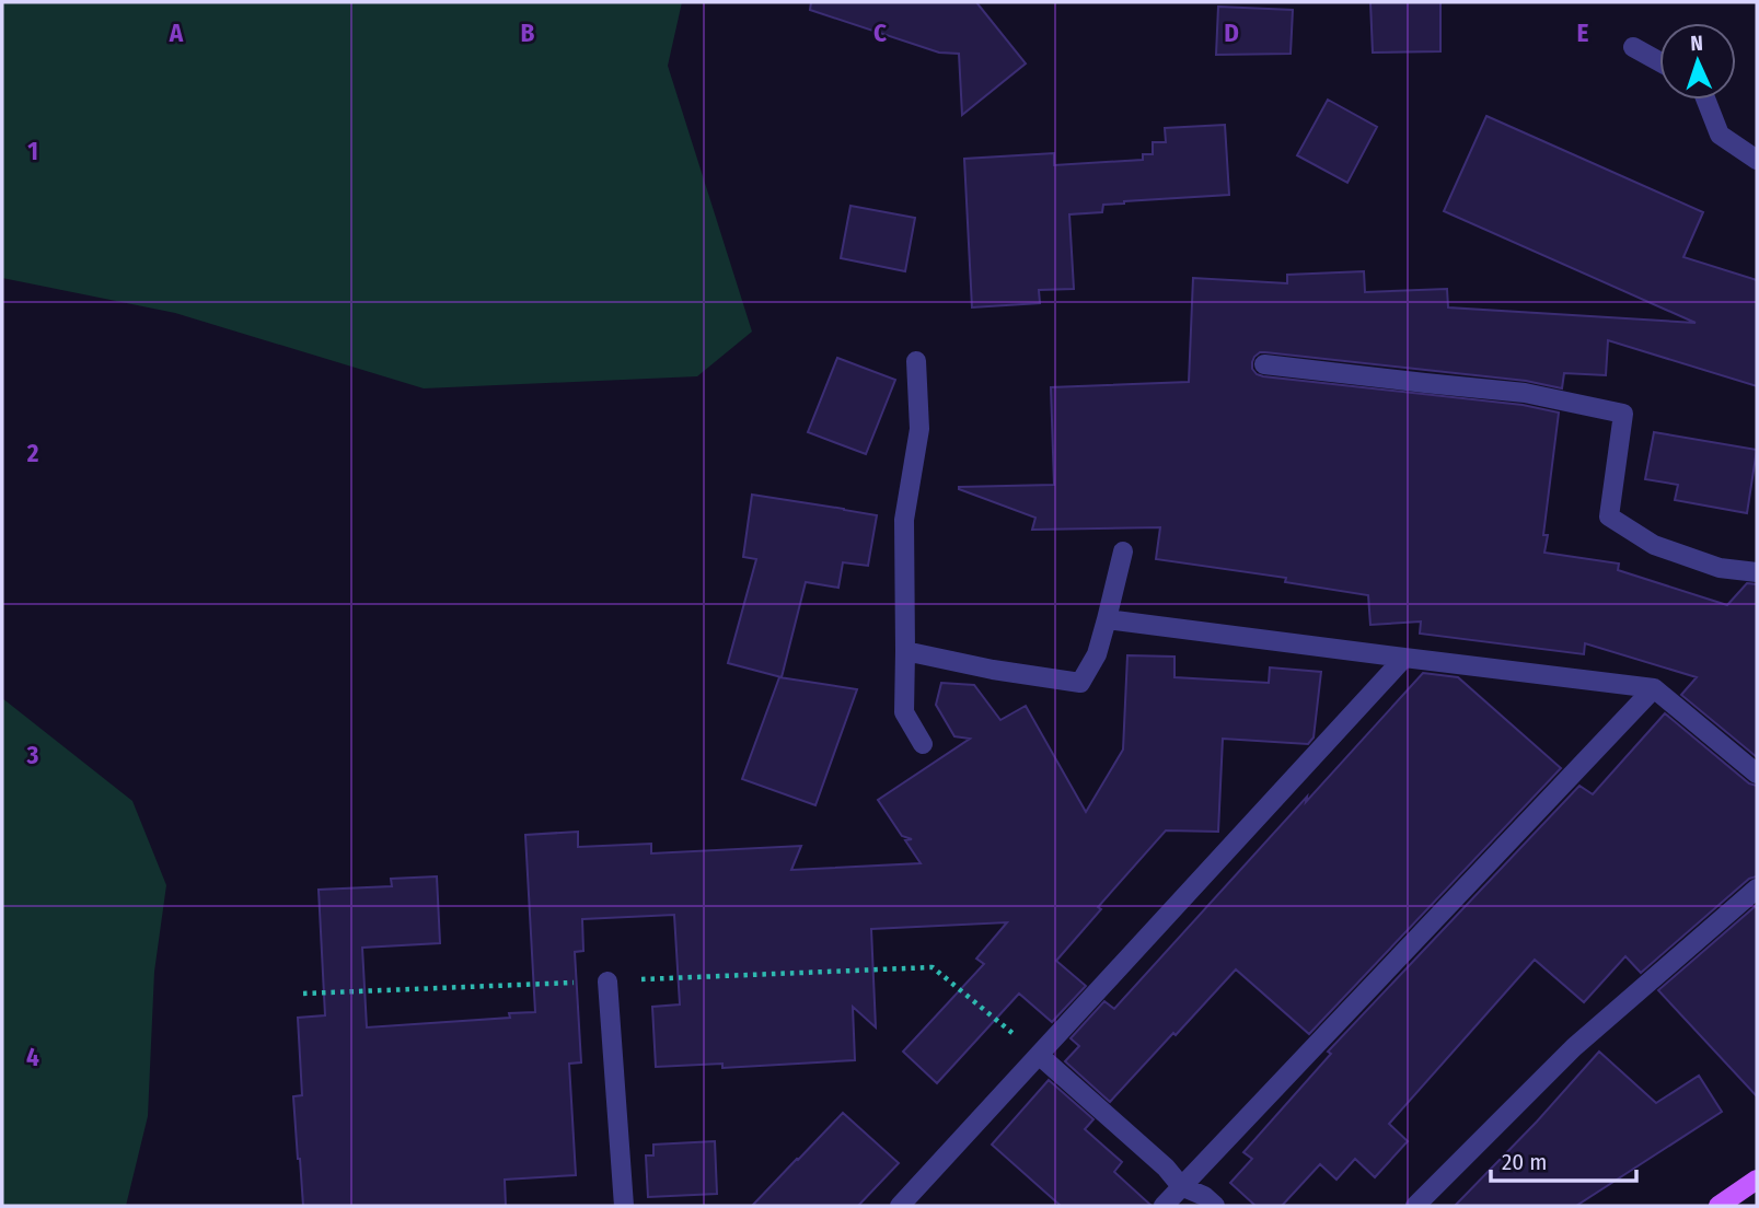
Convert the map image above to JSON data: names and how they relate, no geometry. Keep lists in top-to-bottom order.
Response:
{
  "scale_bar": "20 m",
  "north": "top",
  "grid": {
    "columns": [
      "A",
      "B",
      "C",
      "D",
      "E"
    ],
    "rows": [
      "1",
      "2",
      "3",
      "4"
    ]
  }
}
